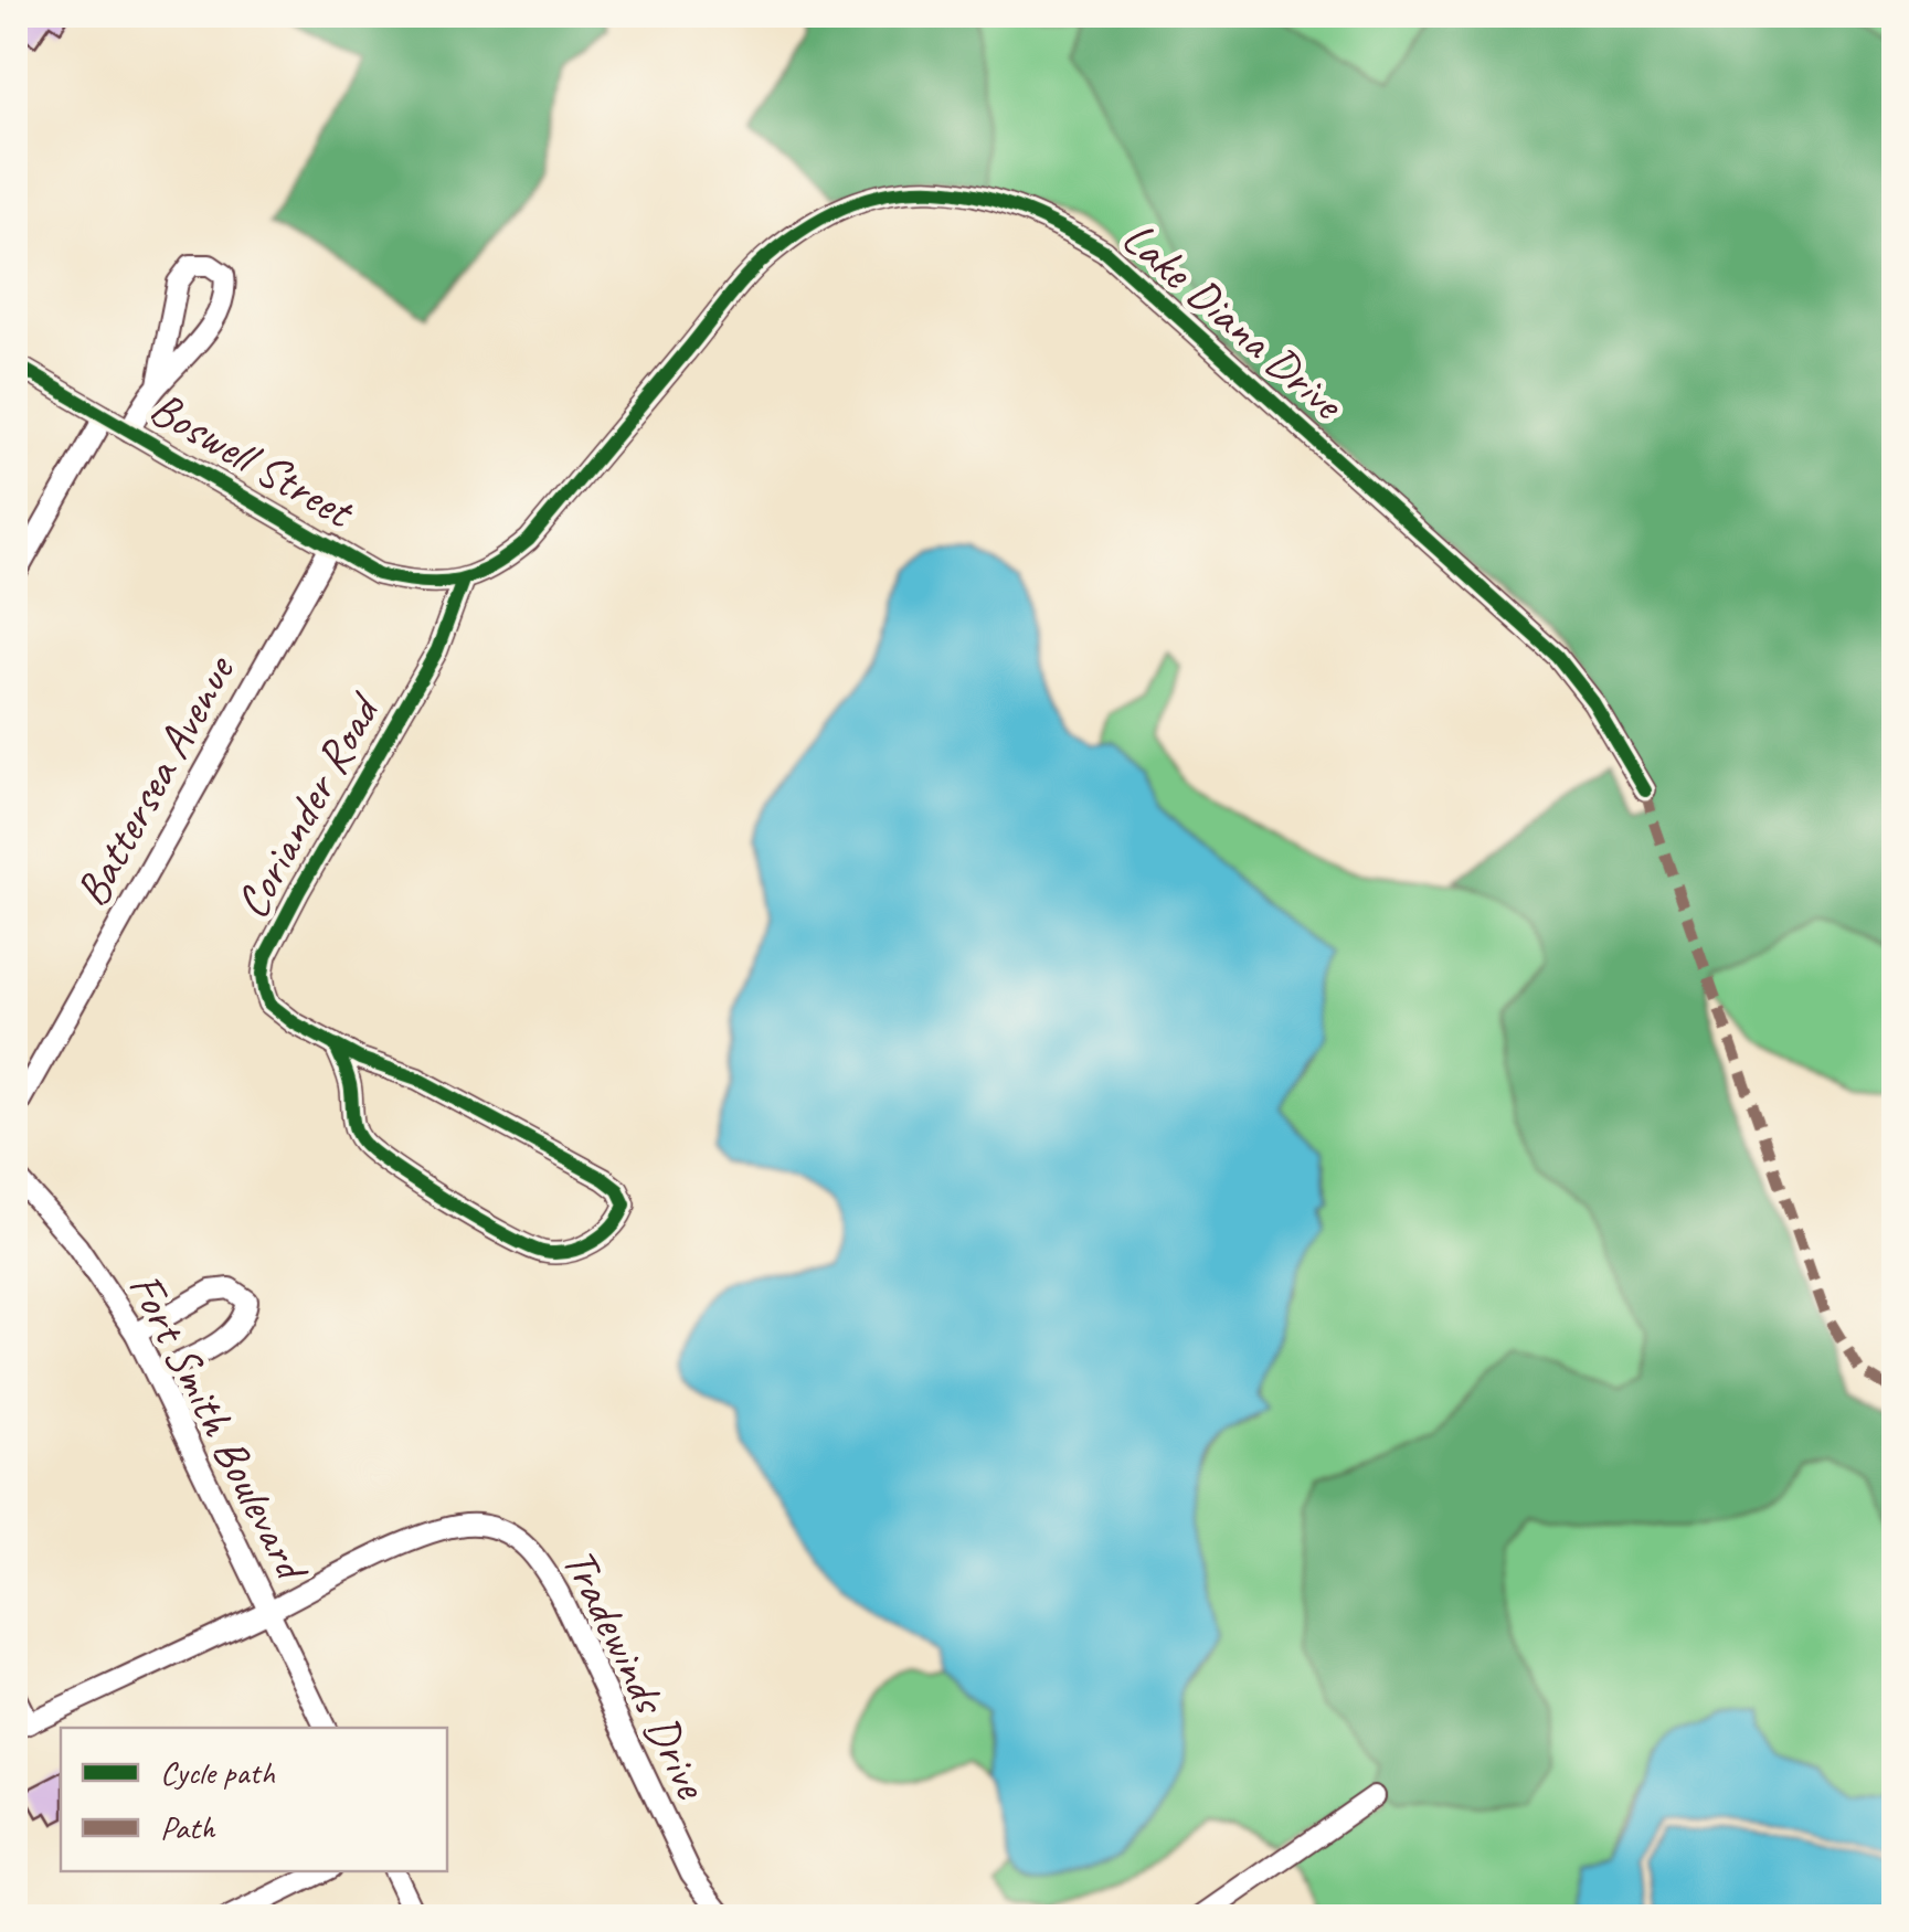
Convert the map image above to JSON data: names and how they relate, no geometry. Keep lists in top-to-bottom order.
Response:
{
  "streets": {
    "street": [
      "Lake Diana Drive",
      "Boswell Street",
      "Battersea Avenue",
      "Coriander Road",
      "Fort Smith Boulevard",
      "Tradewinds Drive"
    ]
  },
  "crossings": [
    ["Lake Diana Drive", "Boswell Street"],
    ["Lake Diana Drive", "Coriander Road"],
    ["Boswell Street", "Battersea Avenue"],
    ["Boswell Street", "Coriander Road"],
    ["Fort Smith Boulevard", "Tradewinds Drive"]
  ],
  "legend": ["Cycle path", "Path"]
}
